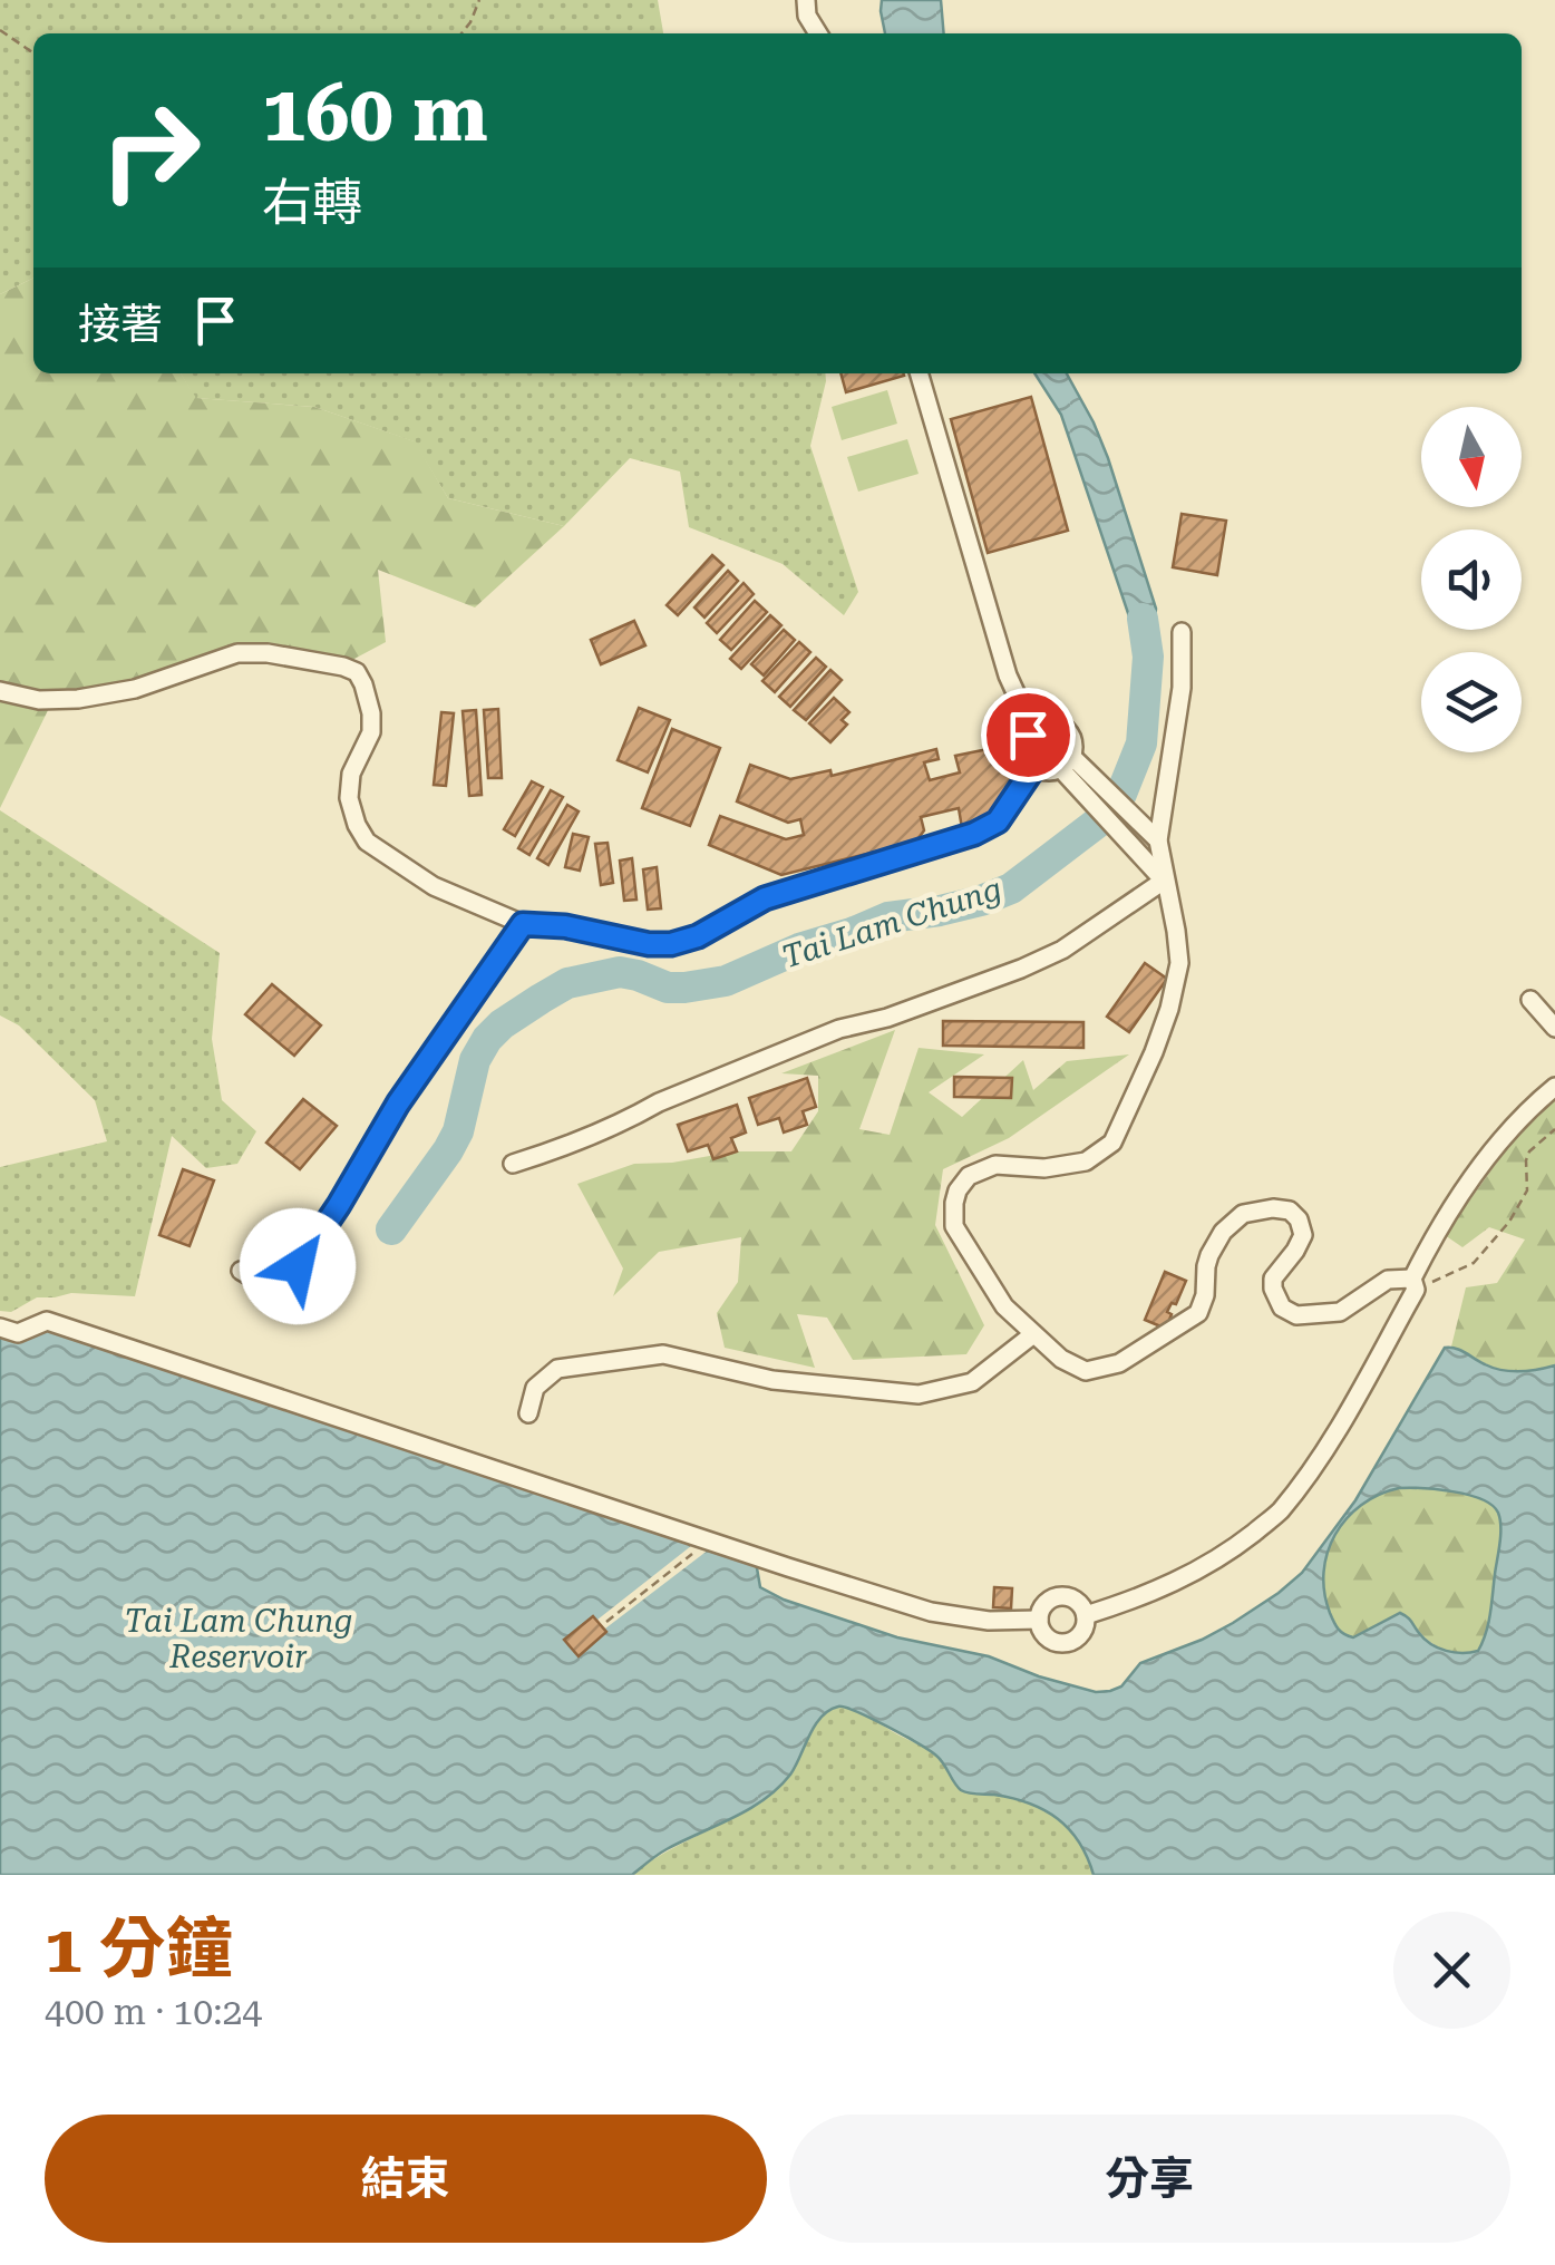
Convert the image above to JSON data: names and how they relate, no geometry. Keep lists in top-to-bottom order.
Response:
{
  "water": ["Tai Lam Chung", "Tai Lam Chung Reservoir"],
  "north": "bottom",
  "page": {
    "turn": ["160 m", "右轉"],
    "then": "接著",
    "heading": ["1 分鐘", "400 m · 10:24"],
    "buttons": ["結束", "分享"]
  }
}
